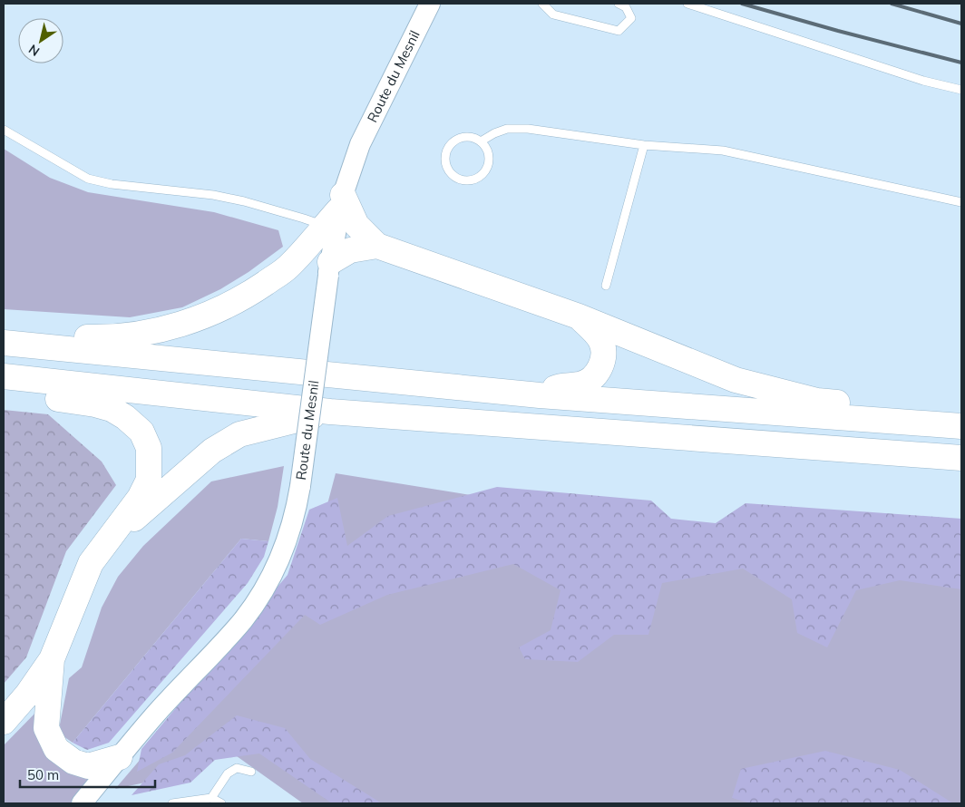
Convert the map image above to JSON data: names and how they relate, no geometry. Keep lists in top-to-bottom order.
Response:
{
  "streets": {
    "street": ["Route du Mesnil"]
  },
  "scale_bar": "50 m",
  "north": "bottom left"
}
